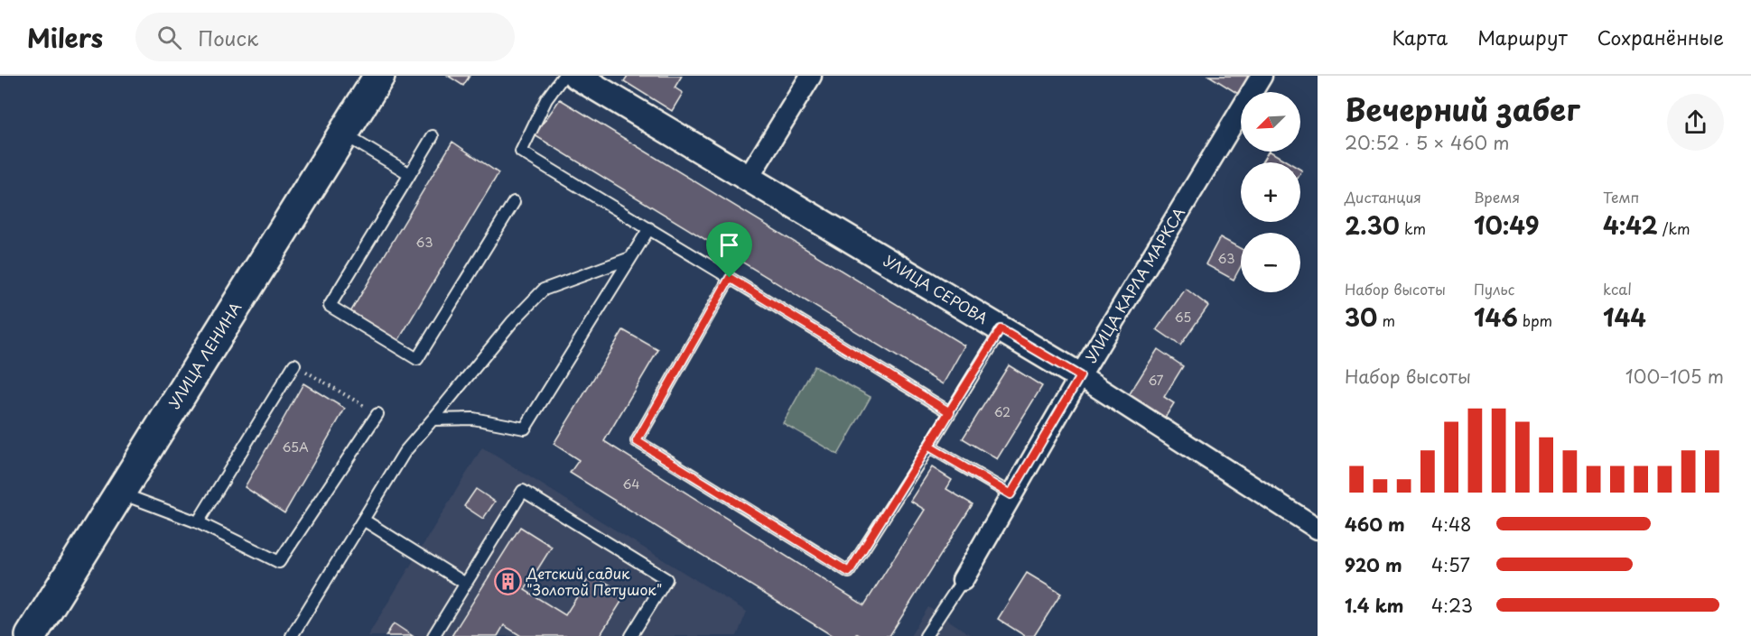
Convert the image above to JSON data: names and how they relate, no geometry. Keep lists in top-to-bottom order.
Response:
{
  "streets": {
    "main road": ["УЛИЦА ЛЕНИНА"],
    "street": ["УЛИЦА КАРЛА МАРКСА", "УЛИЦА СЕРОВА"]
  },
  "crossings": [
    ["УЛИЦА КАРЛА МАРКСА", "УЛИЦА СЕРОВА"]
  ],
  "places": {
    "building": ["Детский садик \"Золотой Петушок\""]
  },
  "house_numbers": [
    "63",
    "63",
    "65",
    "67",
    "62",
    "65А",
    "64"
  ],
  "north": "bottom left",
  "page": {
    "header": "Milers",
    "search": "Поиск",
    "nav": ["Карта", "Маршрут", "Сохранённые"],
    "heading": ["Вечерний забег", "20:52 · 5 × 460 m"],
    "map_buttons": ["+", "−"],
    "stats": [
      ["Дистанция", "2.30 km"],
      ["Время", "10:49"],
      ["Темп", "4:42 /km"],
      ["Набор высоты", "30 m"],
      ["Пульс", "146 bpm"],
      ["kcal", "144"]
    ],
    "chart": ["Набор высоты", "100–105 m"],
    "list": [
      {
        "name": "460 m",
        "note": "4:48"
      },
      {
        "name": "920 m",
        "note": "4:57"
      },
      {
        "name": "1.4 km",
        "note": "4:23"
      }
    ]
  }
}
